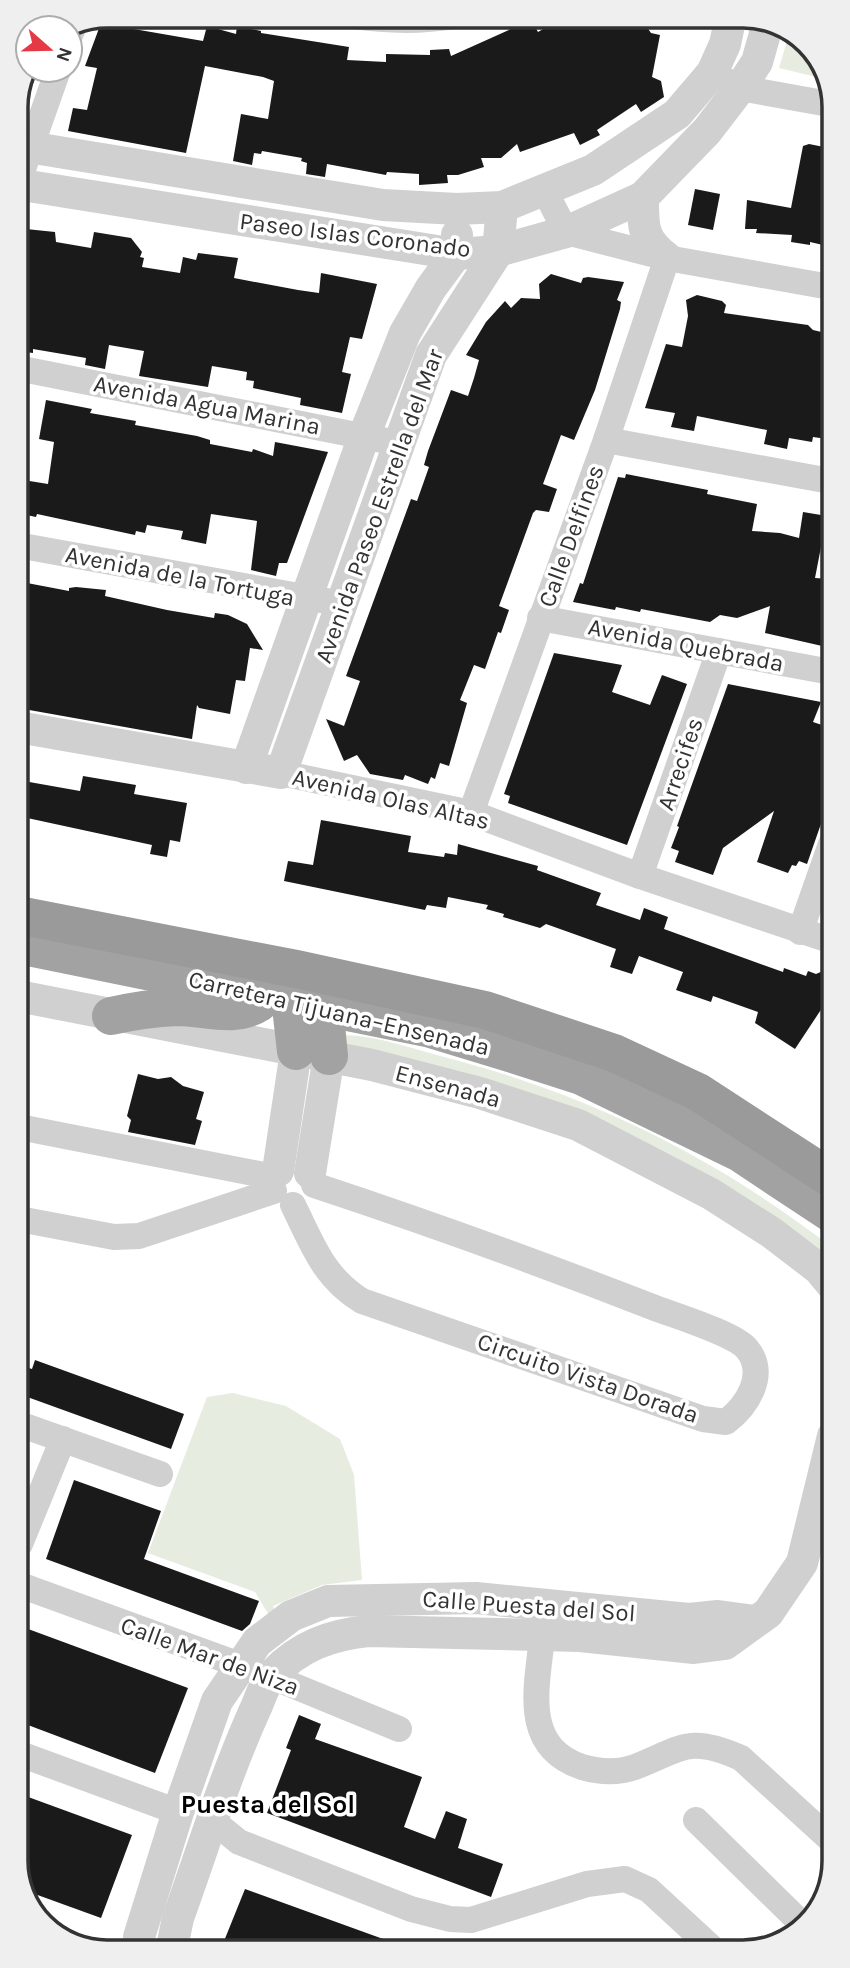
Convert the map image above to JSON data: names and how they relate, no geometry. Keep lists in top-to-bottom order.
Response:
{
  "streets": {
    "highway": ["Carretera Tijuana–Ensenada"],
    "street": [
      "Paseo Islas Coronado",
      "Avenida Agua Marina",
      "Avenida Paseo Estrella del Mar",
      "Calle Delfines",
      "Avenida de la Tortuga",
      "Avenida Quebrada",
      "Arrecifes",
      "Avenida Olas Altas",
      "Ensenada",
      "Circuito Vista Dorada",
      "Calle Puesta del Sol",
      "Calle Mar de Niza"
    ]
  },
  "crossings": [
    ["Paseo Islas Coronado", "Avenida Paseo Estrella del Mar"],
    ["Avenida Agua Marina", "Avenida Paseo Estrella del Mar"],
    ["Avenida Paseo Estrella del Mar", "Avenida de la Tortuga"],
    ["Avenida Paseo Estrella del Mar", "Avenida Olas Altas"],
    ["Calle Delfines", "Avenida Quebrada"],
    ["Calle Delfines", "Avenida Olas Altas"],
    ["Avenida Quebrada", "Arrecifes"],
    ["Arrecifes", "Avenida Olas Altas"],
    ["Calle Puesta del Sol", "Calle Mar de Niza"]
  ],
  "districts": ["Puesta del Sol"],
  "north": "right"
}
